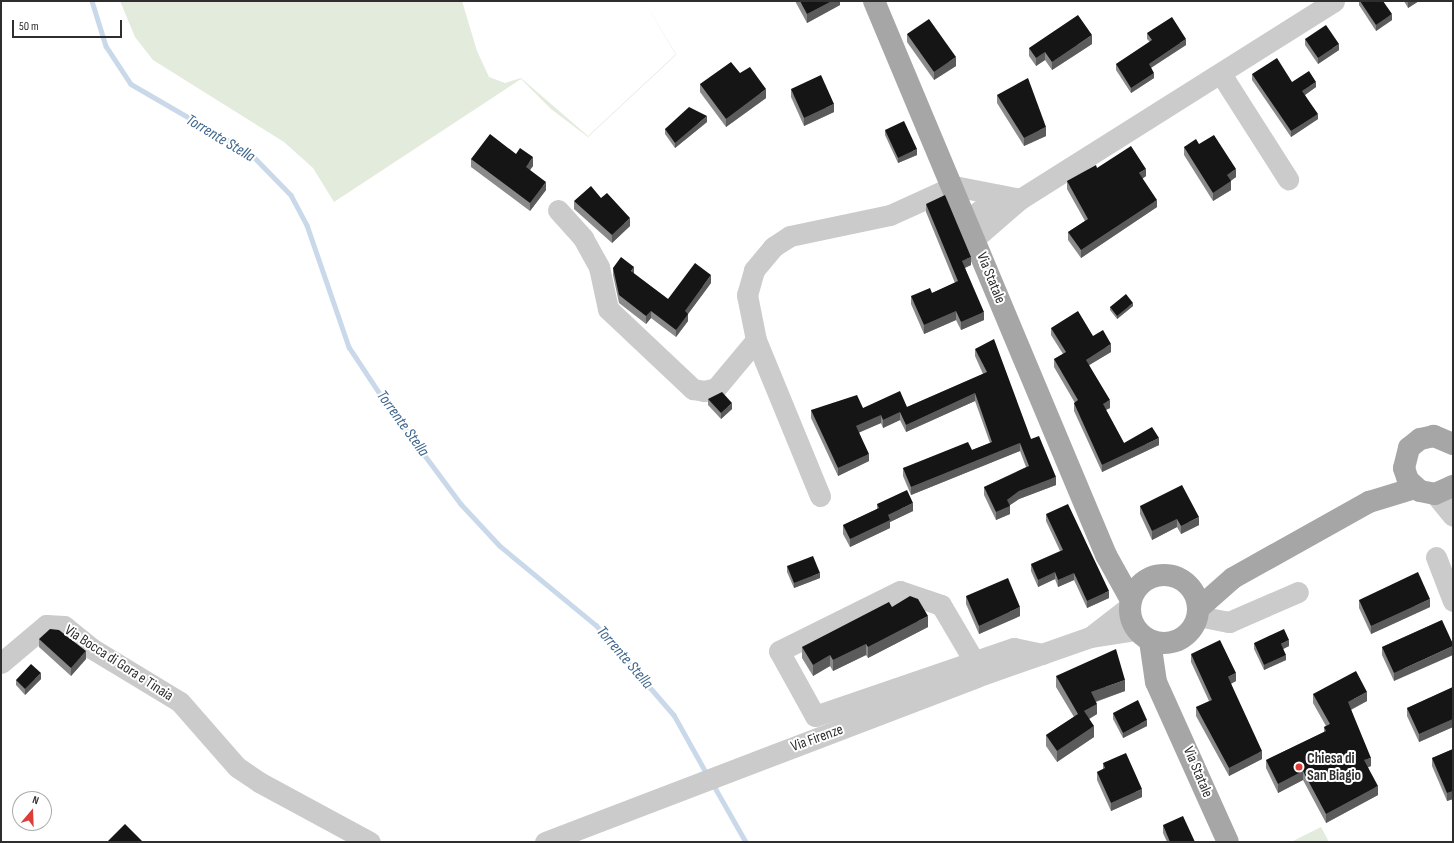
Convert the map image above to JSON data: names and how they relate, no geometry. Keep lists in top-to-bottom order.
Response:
{
  "streets": {
    "main road": ["Via Statale"],
    "street": ["Via Bocca di Gora e Tinaia", "Via Firenze"]
  },
  "water": ["Torrente Stella"],
  "places": ["Chiesa di San Biagio"],
  "scale_bar": "50 m",
  "north": "top"
}
